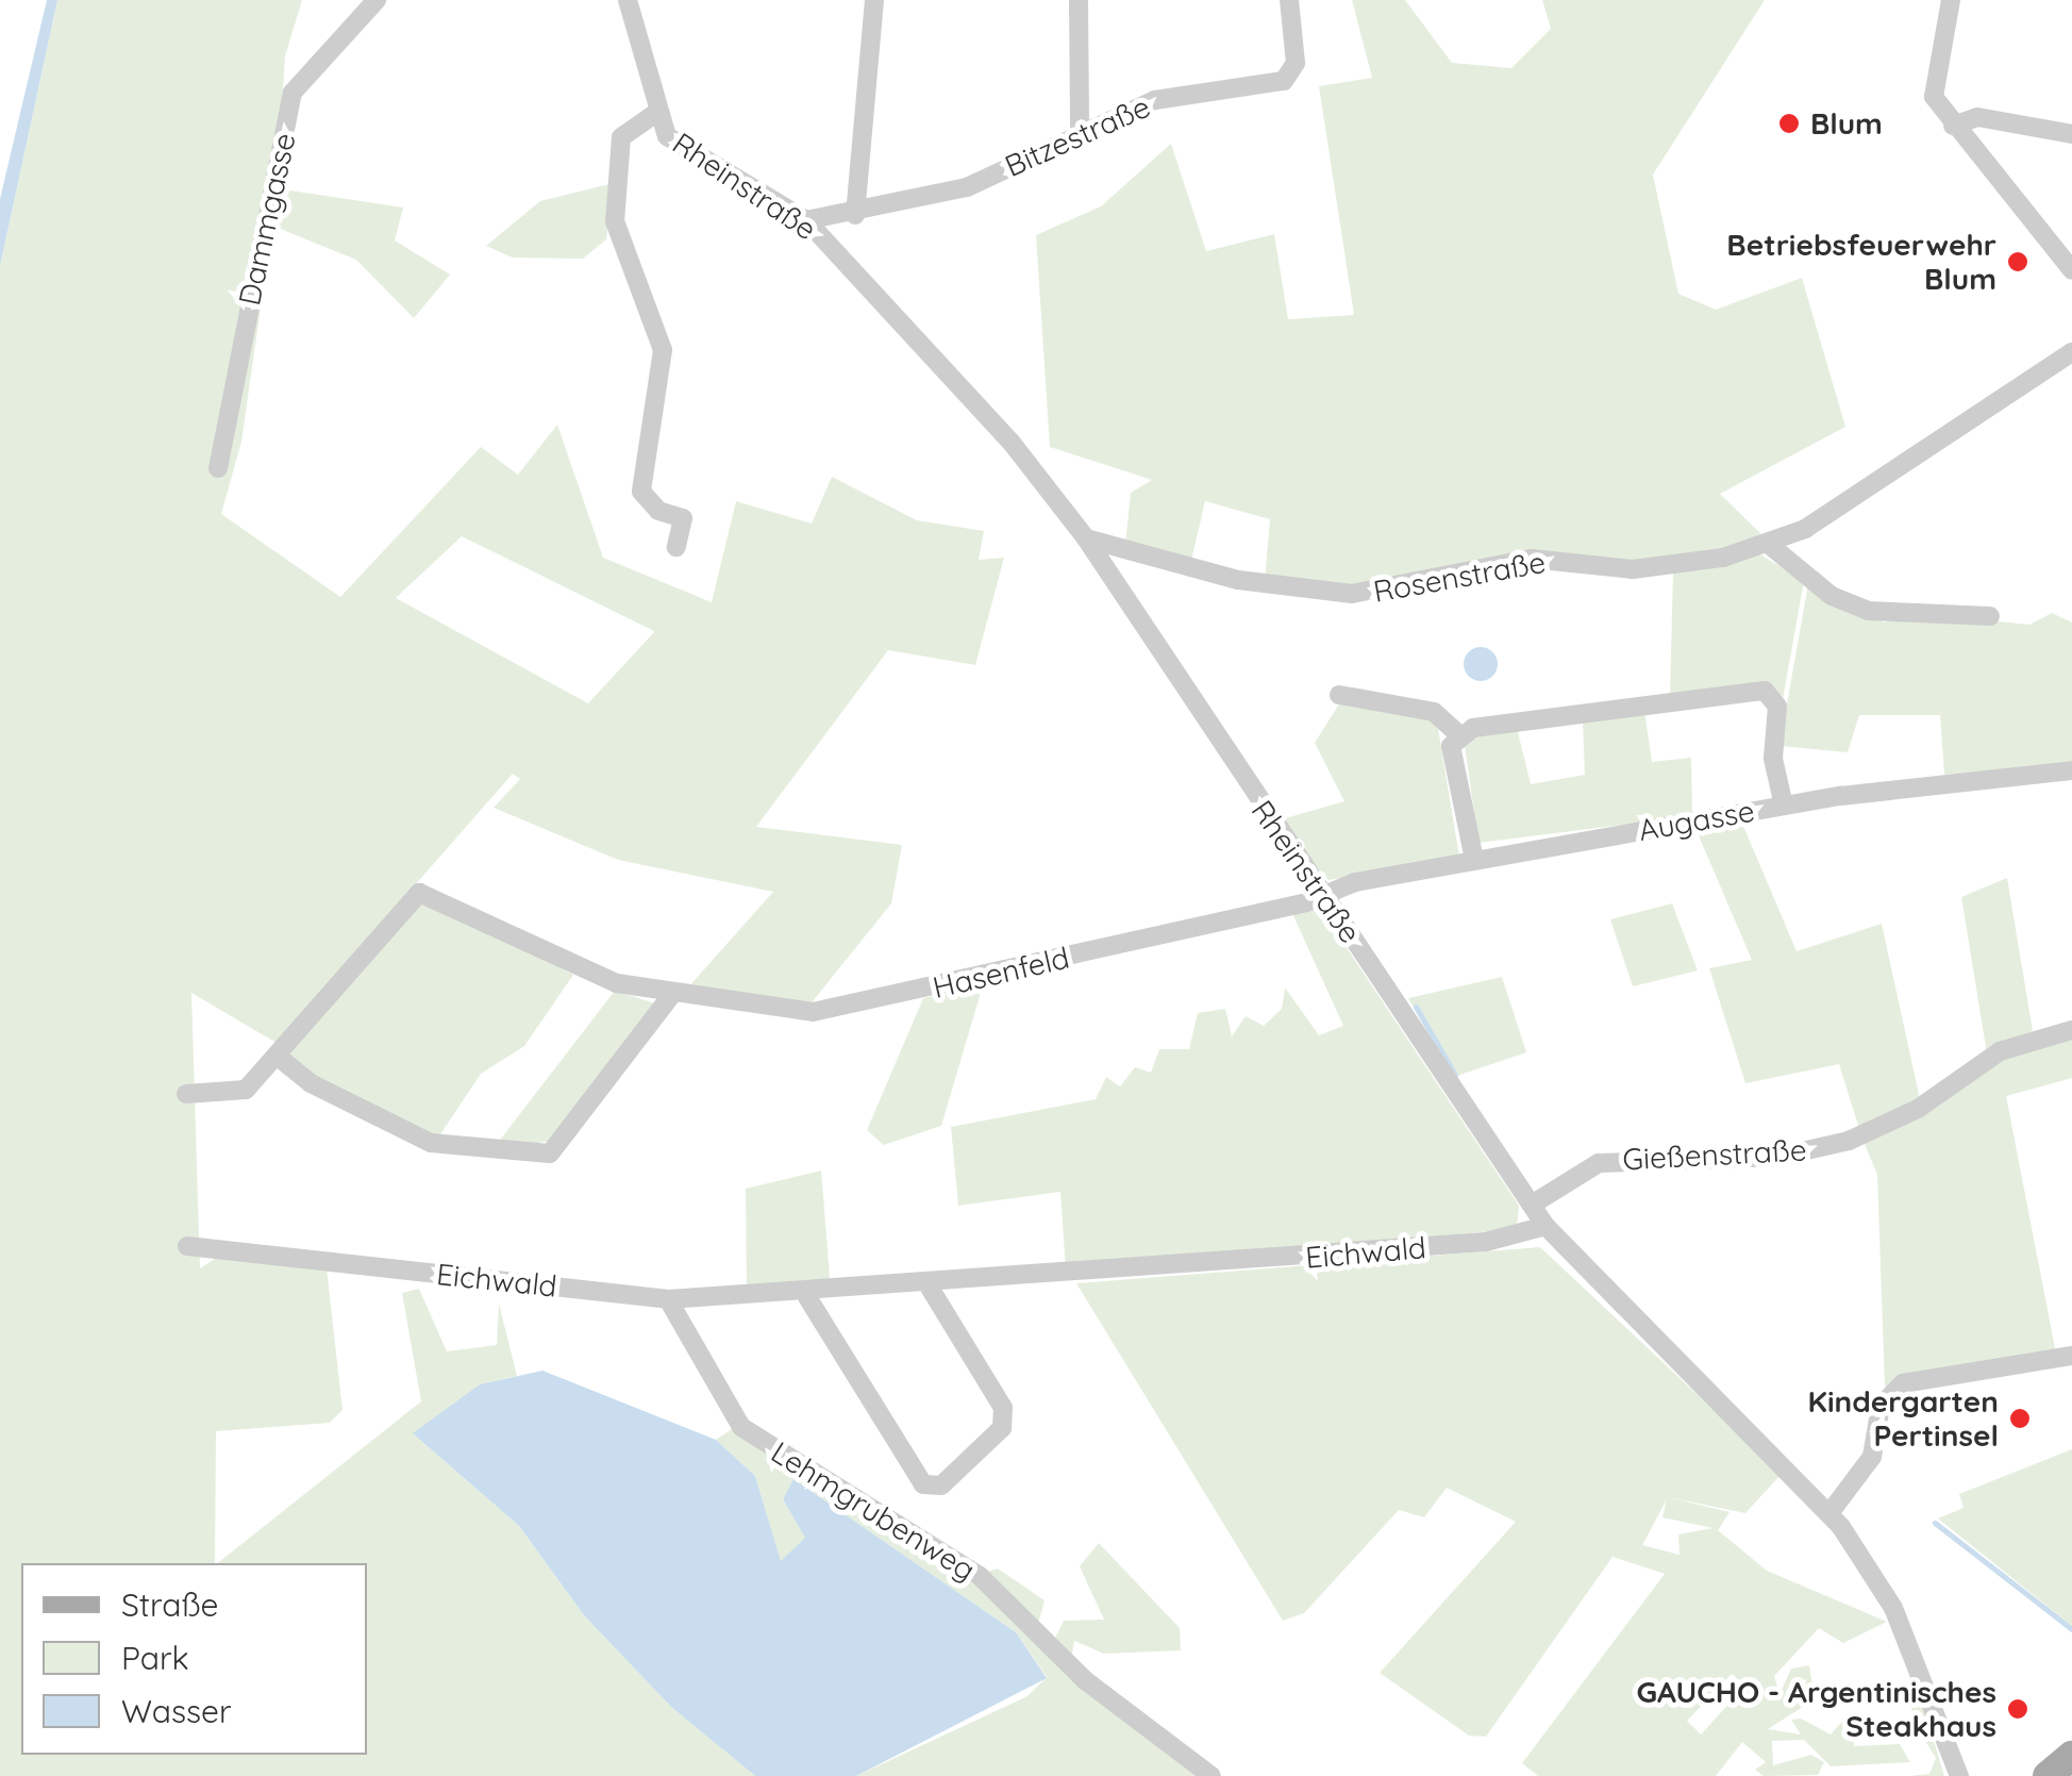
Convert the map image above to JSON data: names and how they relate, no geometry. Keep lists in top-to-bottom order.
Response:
{
  "streets": {
    "street": [
      "Bitzestraße",
      "Rheinstraße",
      "Dammgasse",
      "Rosenstraße",
      "Augasse",
      "Hasenfeld",
      "Gießenstraße",
      "Eichwald",
      "Lehmgrubenweg"
    ]
  },
  "crossings": [
    ["Bitzestraße", "Rheinstraße"],
    ["Rheinstraße", "Rosenstraße"],
    ["Rheinstraße", "Augasse"],
    ["Rheinstraße", "Hasenfeld"],
    ["Rheinstraße", "Gießenstraße"],
    ["Rheinstraße", "Eichwald"],
    ["Augasse", "Hasenfeld"],
    ["Eichwald", "Lehmgrubenweg"]
  ],
  "places": [
    "Blum",
    "Betriebsfeuerwehr Blum",
    "Kindergarten Pertinsel",
    "GAUCHO - Argentinisches Steakhaus"
  ],
  "legend": ["Straße", "Park", "Wasser"]
}
